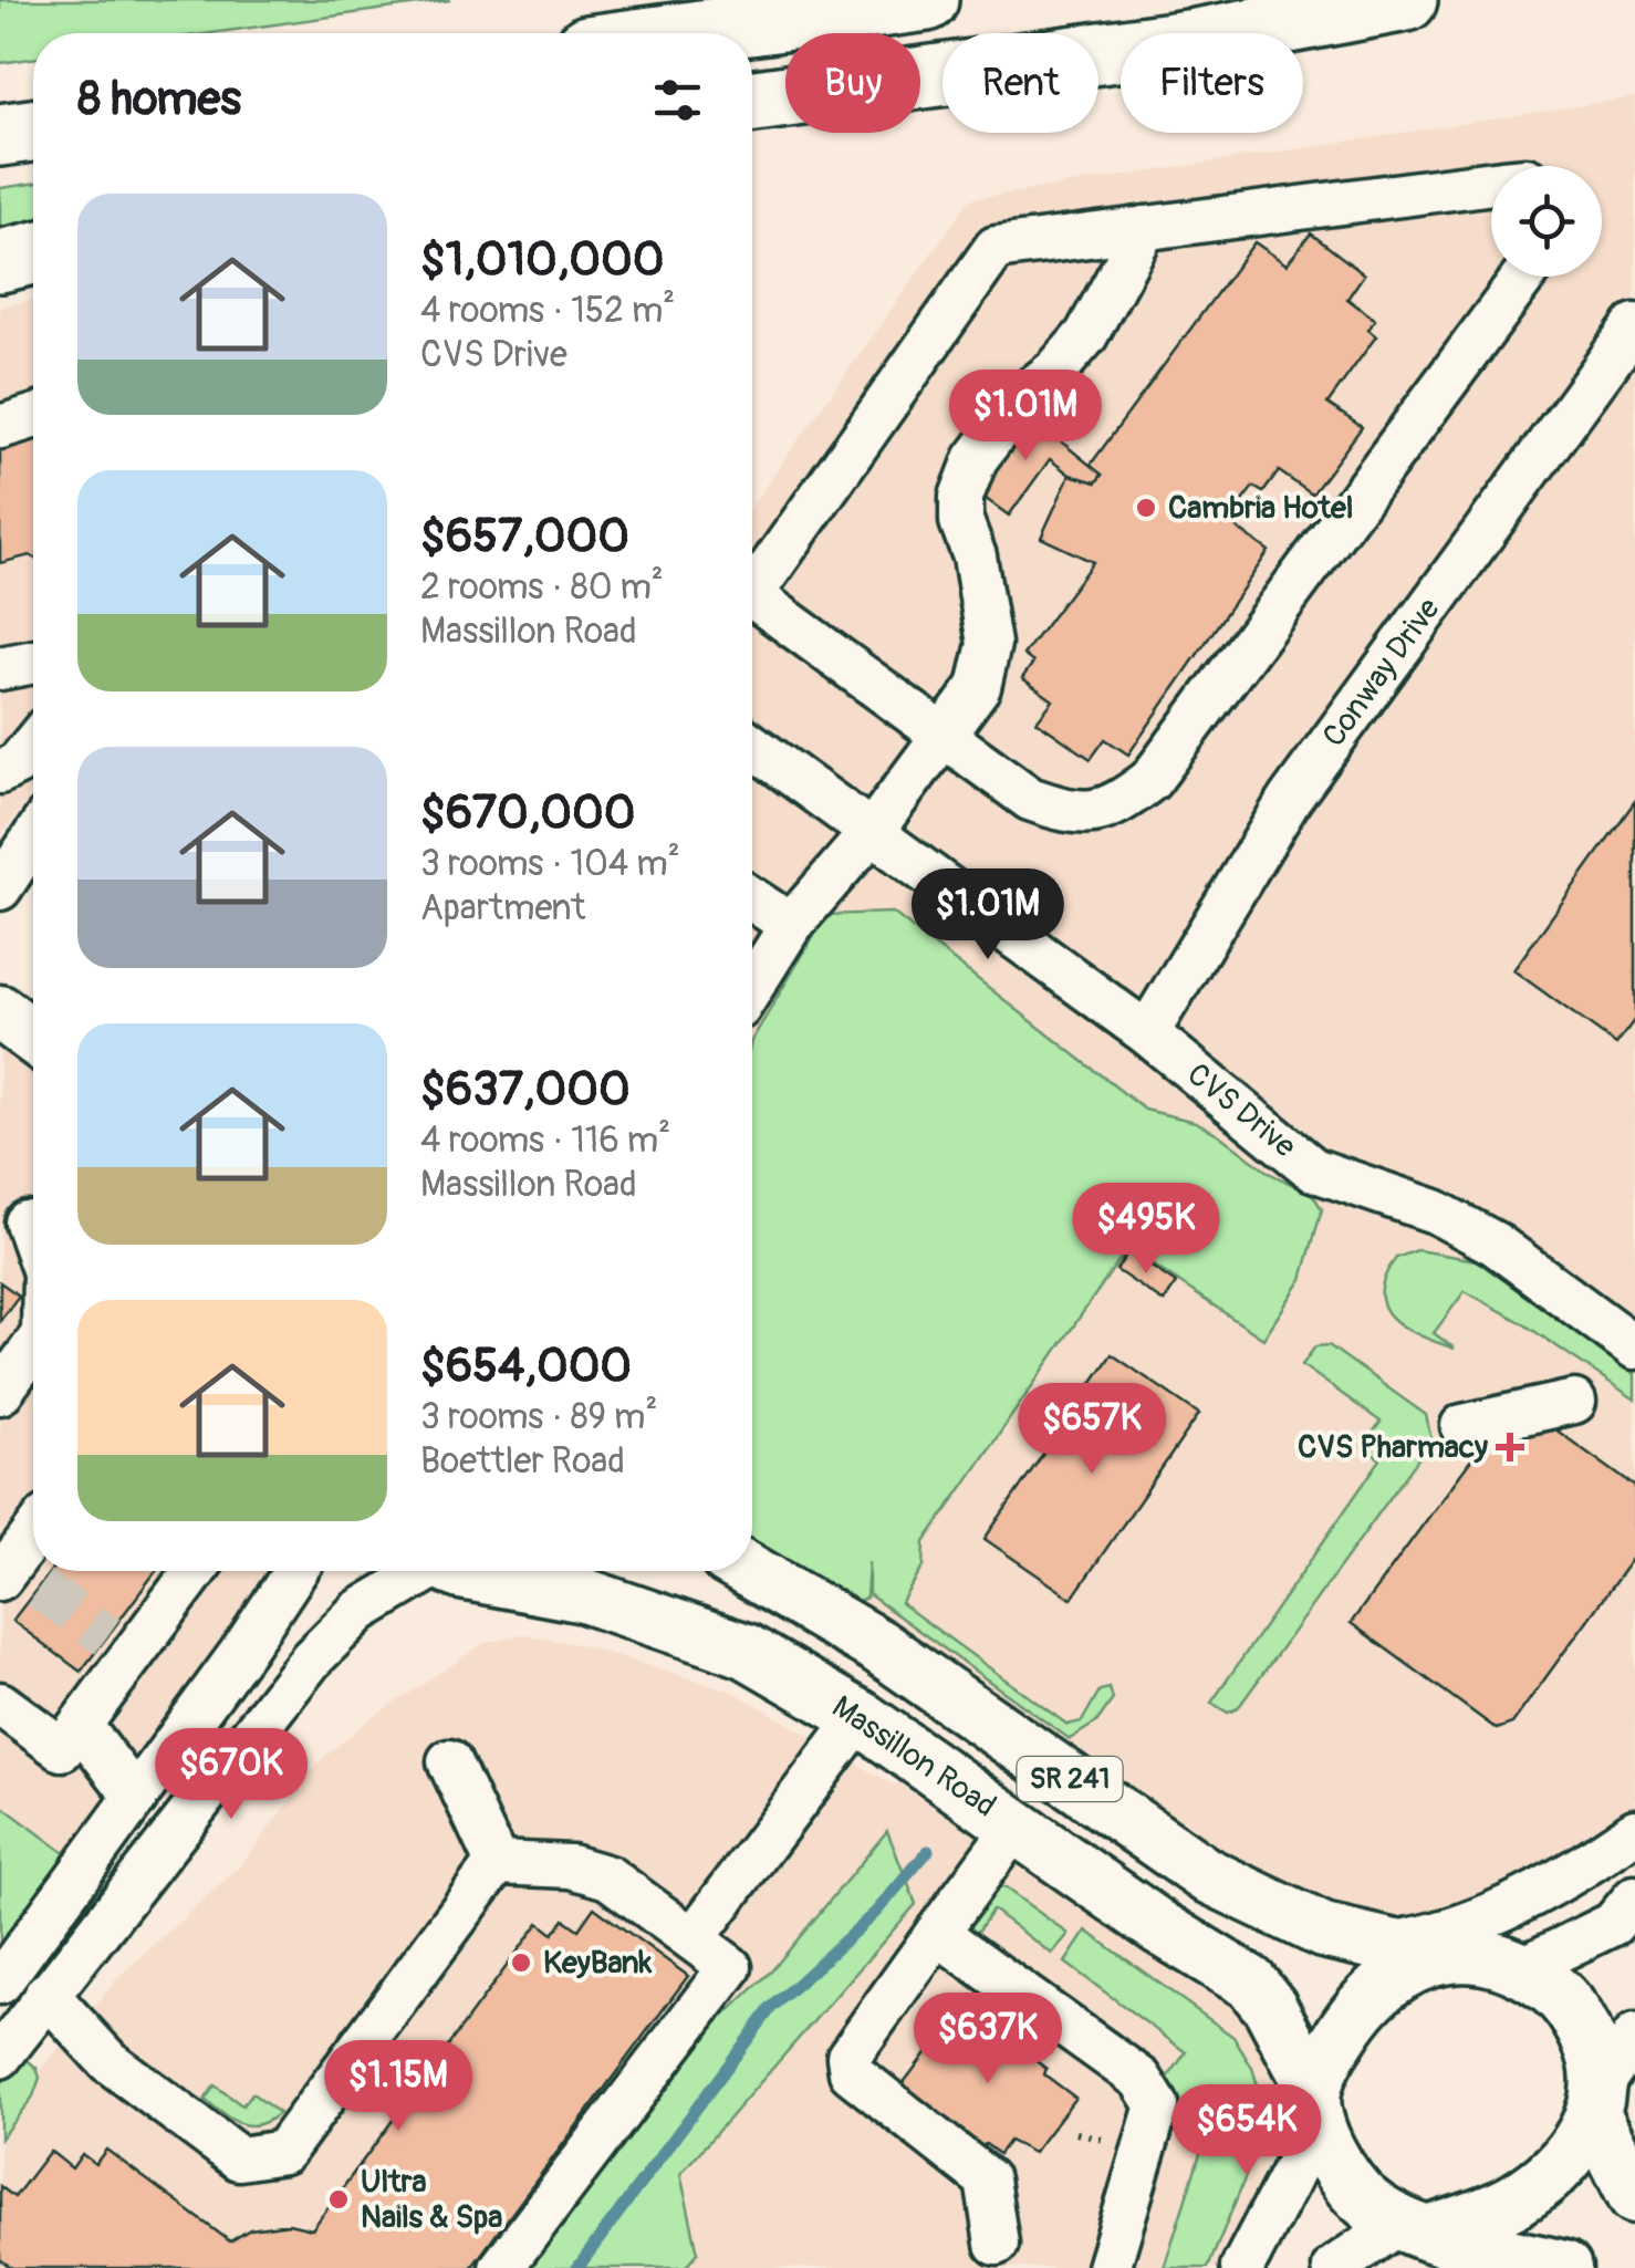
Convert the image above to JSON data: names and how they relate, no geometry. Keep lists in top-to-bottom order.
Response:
{
  "streets": {
    "main road": ["Massillon Road", "SR 241"],
    "street": ["Conway Drive", "CVS Drive"]
  },
  "crossings": [
    ["Conway Drive", "CVS Drive"],
    ["Massillon Road", "SR 241"]
  ],
  "places": {
    "other": ["Cambria Hotel", "KeyBank", "Ultra Nails & Spa"],
    "health": ["CVS Pharmacy"]
  },
  "page": {
    "chip": ["Buy", "Rent", "Filters"],
    "heading": "8 homes",
    "list": [
      {
        "name": "$1,010,000",
        "note": "4 rooms · 152 m² · CVS Drive"
      },
      {
        "name": "$657,000",
        "note": "2 rooms · 80 m² · Massillon Road"
      },
      {
        "name": "$670,000",
        "note": "3 rooms · 104 m² · Apartment"
      },
      {
        "name": "$637,000",
        "note": "4 rooms · 116 m² · Massillon Road"
      },
      {
        "name": "$654,000",
        "note": "3 rooms · 89 m² · Boettler Road"
      }
    ],
    "price": [
      "$1.01M",
      "$1.01M",
      "$495K",
      "$657K",
      "$670K",
      "$637K",
      "$1.15M",
      "$654K"
    ]
  }
}
